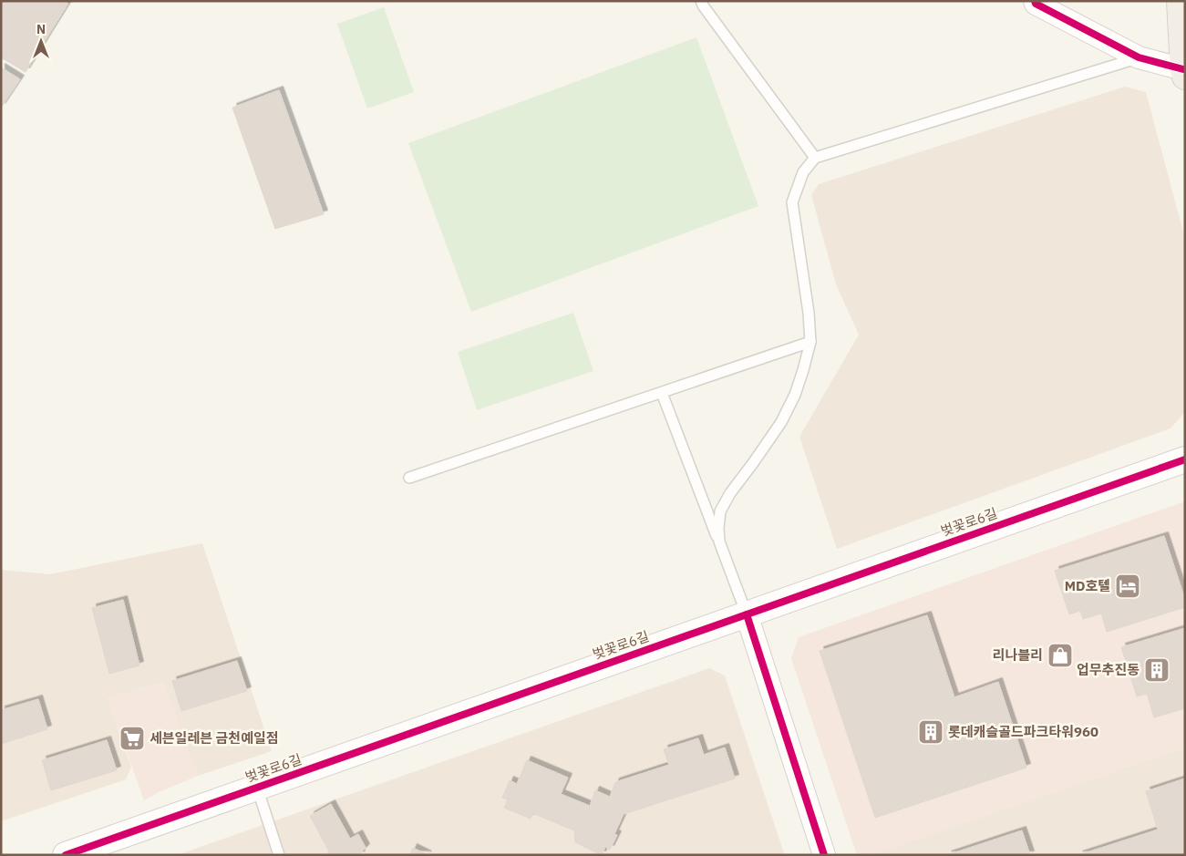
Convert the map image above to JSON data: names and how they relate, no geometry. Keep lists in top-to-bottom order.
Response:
{
  "streets": {
    "street": ["벚꽃로6길"]
  },
  "places": {
    "hotel": ["MD호텔"],
    "shop": ["리나블리"],
    "building": ["업무추진동", "롯데캐슬골드파크타워960"],
    "supermarket": ["세븐일레븐 금천예일점"]
  },
  "north": "top"
}
